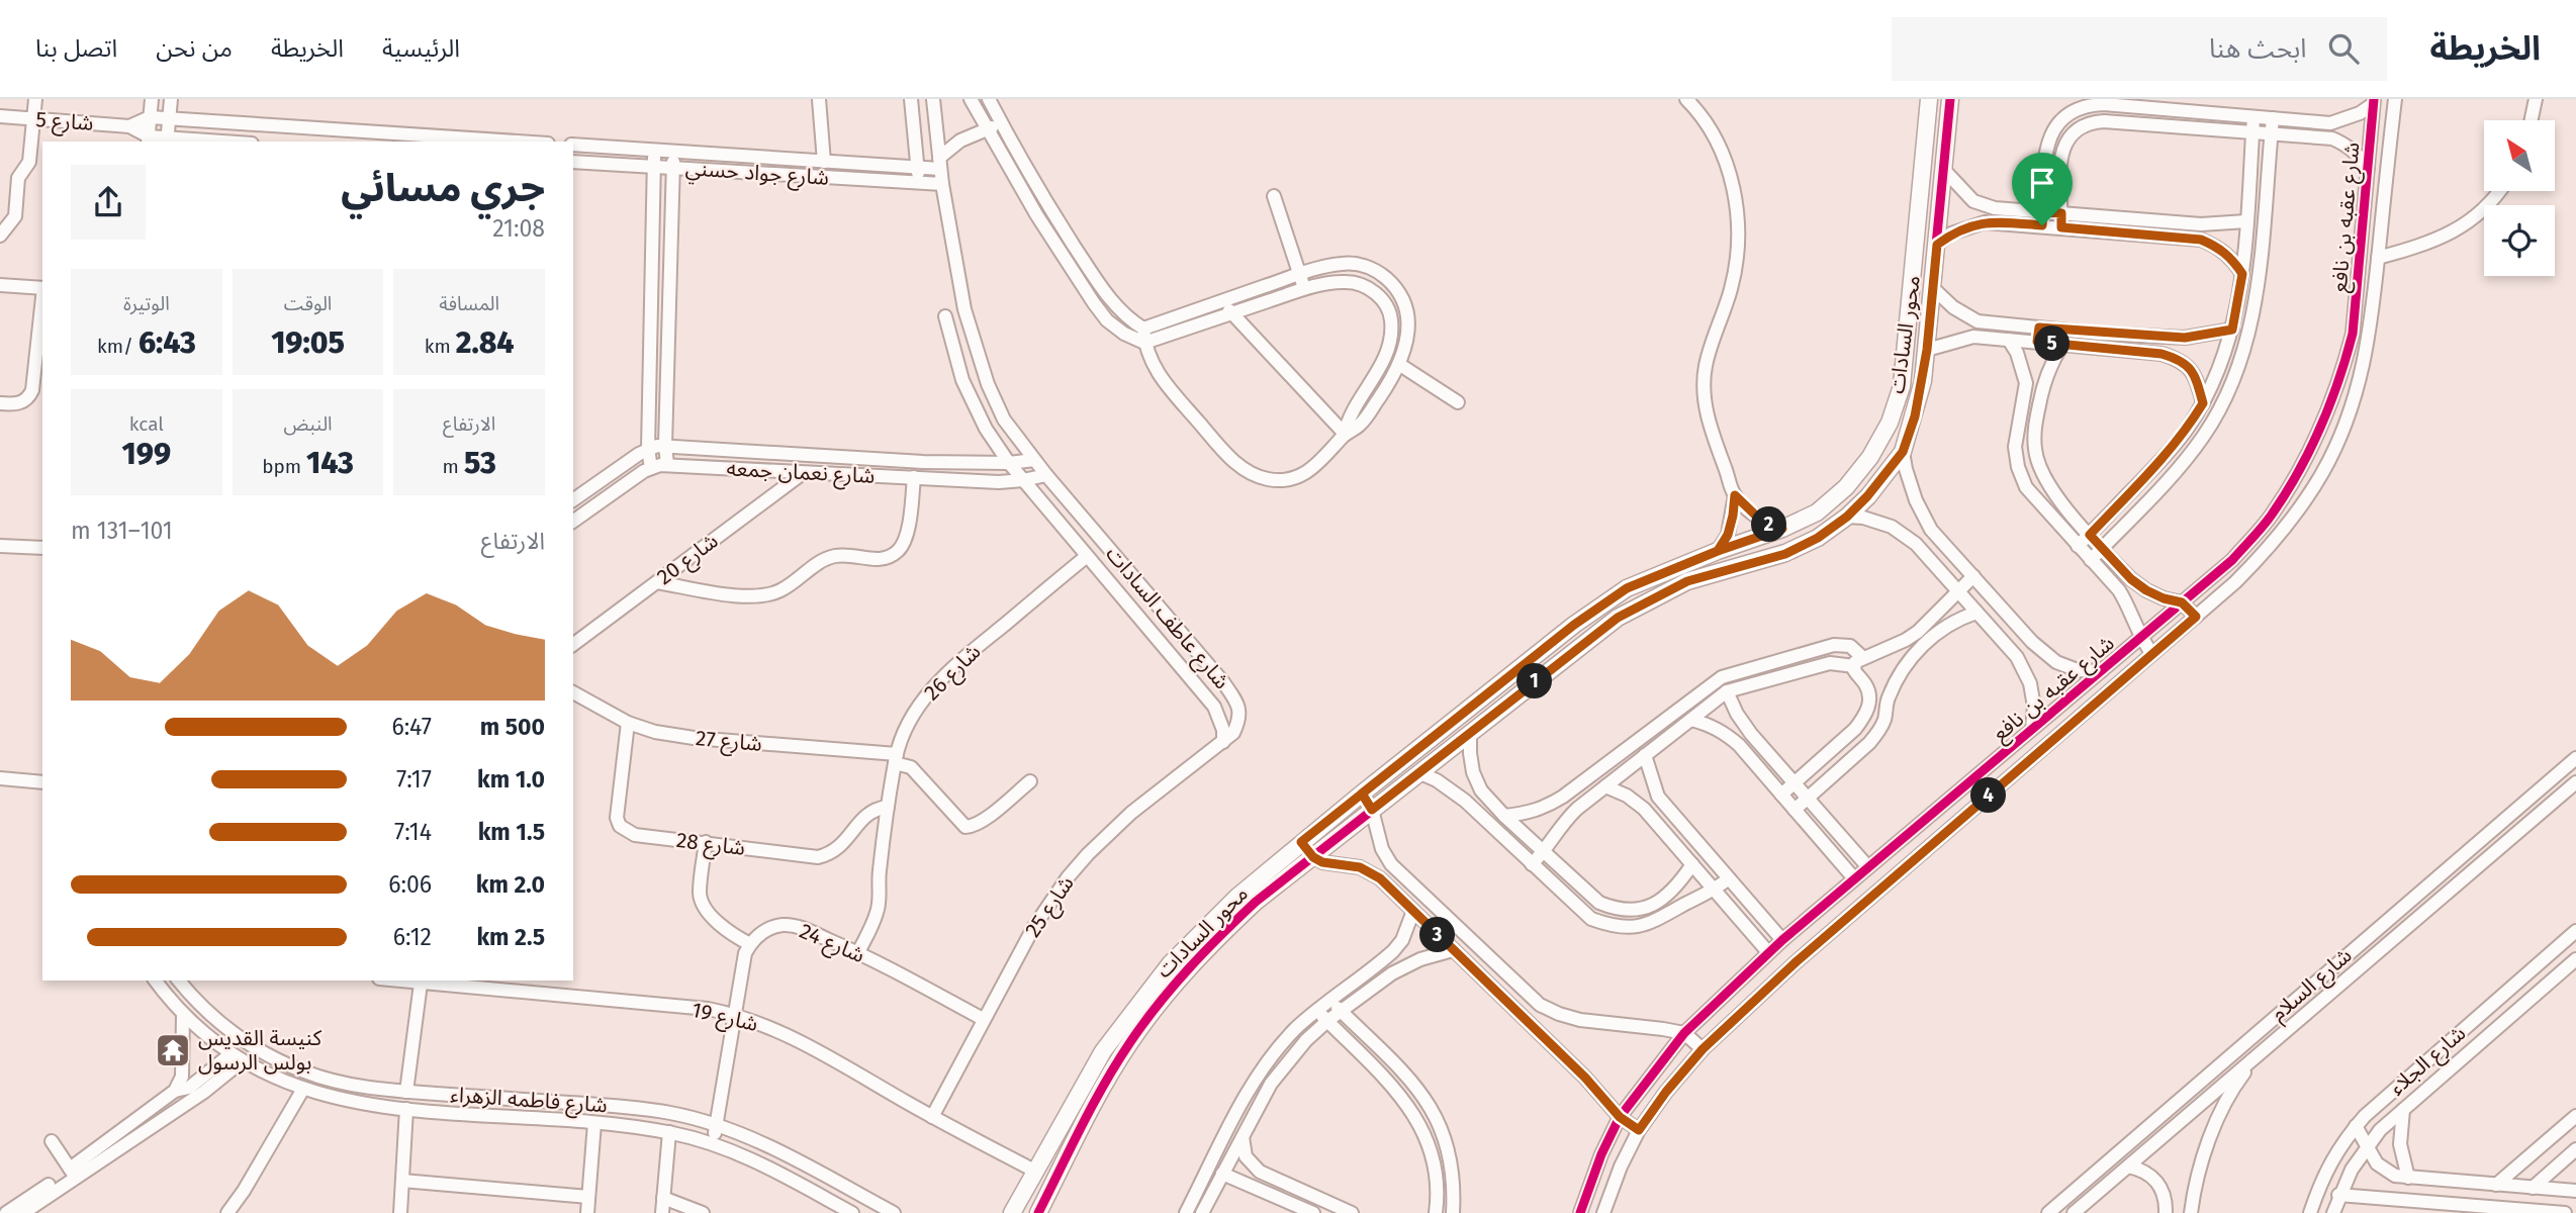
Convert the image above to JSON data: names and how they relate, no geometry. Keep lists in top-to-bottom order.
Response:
{
  "streets": {
    "street": [
      "شارع 5",
      "شارع جواد حسني",
      "شارع عقبه بن نافع",
      "محور السادات",
      "شارع نعمان جمعه",
      "شارع 20",
      "شارع عاطف السادات",
      "شارع 26",
      "شارع 27",
      "شارع 28",
      "شارع 25",
      "شارع 24",
      "شارع السلام",
      "شارع 19",
      "شارع الجلاء",
      "شارع فاطمه الزهراء"
    ]
  },
  "crossings": [
    ["شارع جواد حسني", "شارع عاطف السادات"],
    ["محور السادات", "شارع 19"],
    ["شارع نعمان جمعه", "شارع 20"],
    ["شارع نعمان جمعه", "شارع عاطف السادات"],
    ["شارع عاطف السادات", "شارع 26"],
    ["شارع عاطف السادات", "شارع 25"],
    ["شارع 26", "شارع 27"],
    ["شارع 26", "شارع 28"],
    ["شارع 26", "شارع 24"],
    ["شارع 27", "شارع 28"],
    ["شارع 25", "شارع 24"],
    ["شارع 25", "شارع 19"]
  ],
  "places": {
    "temple": ["كنيسة القديس بولس الرسول"]
  },
  "north": "top left",
  "page": {
    "header": "الخريطة",
    "search": "ابحث هنا",
    "nav": [
      "الرئيسية",
      "الخريطة",
      "من نحن",
      "اتصل بنا"
    ],
    "heading": ["جري مسائي", "21:08"],
    "stats": [
      ["المسافة", "2.84 km"],
      ["الوقت", "19:05"],
      ["الوتيرة", "6:43 /km"],
      ["الارتفاع", "53 m"],
      ["النبض", "143 bpm"],
      ["kcal", "199"]
    ],
    "pins": [
      "5",
      "2",
      "1",
      "4",
      "3"
    ],
    "chart": ["الارتفاع", "101–131 m"],
    "list": [
      {
        "name": "500 m",
        "note": "6:47"
      },
      {
        "name": "1.0 km",
        "note": "7:17"
      },
      {
        "name": "1.5 km",
        "note": "7:14"
      },
      {
        "name": "2.0 km",
        "note": "6:06"
      },
      {
        "name": "2.5 km",
        "note": "6:12"
      }
    ]
  }
}
